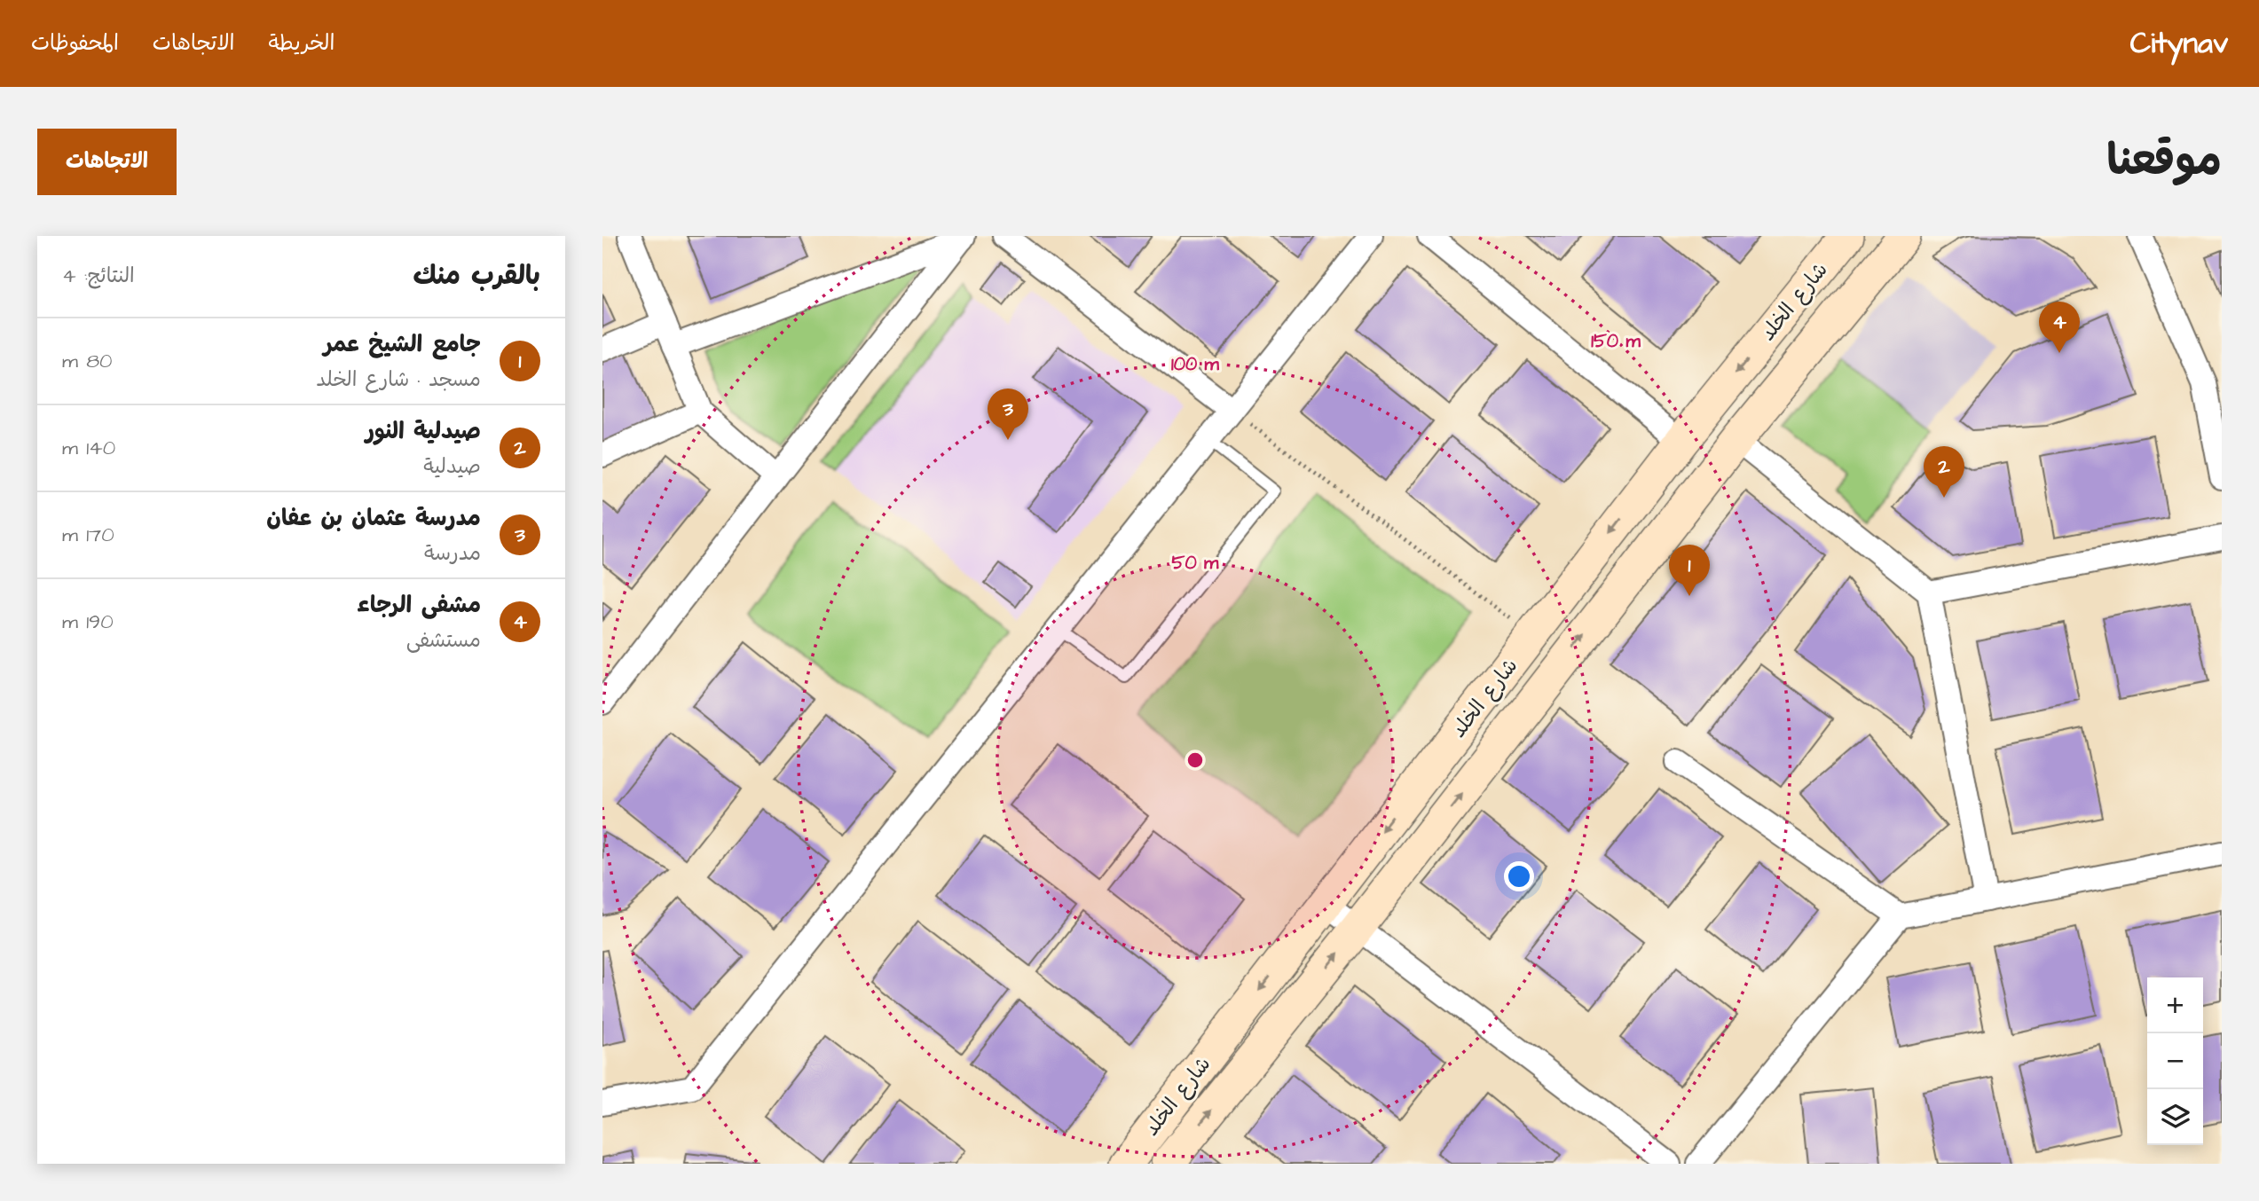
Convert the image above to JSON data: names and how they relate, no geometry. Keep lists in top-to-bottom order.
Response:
{
  "streets": {
    "street": ["شارع الخلد"]
  },
  "page": {
    "header": "Citynav",
    "nav": ["الخريطة", "الاتجاهات", "المحفوظات"],
    "title": "موقعنا",
    "buttons": "الاتجاهات",
    "heading": ["بالقرب منك", "النتائج: 4"],
    "pins": [
      "4",
      "3",
      "2",
      "1"
    ],
    "list": [
      {
        "mark": "1",
        "name": "جامع الشيخ عمر",
        "note": "مسجد · شارع الخلد",
        "value": "80 m"
      },
      {
        "mark": "2",
        "name": "صيدلية النور",
        "note": "صيدلية",
        "value": "140 m"
      },
      {
        "mark": "3",
        "name": "مدرسة عثمان بن عفان",
        "note": "مدرسة",
        "value": "170 m"
      },
      {
        "mark": "4",
        "name": "مشفى الرجاء",
        "note": "مستشفى",
        "value": "190 m"
      }
    ],
    "map_buttons": ["+", "−"]
  },
  "rings": ["150 m", "100 m", "50 m"]
}
